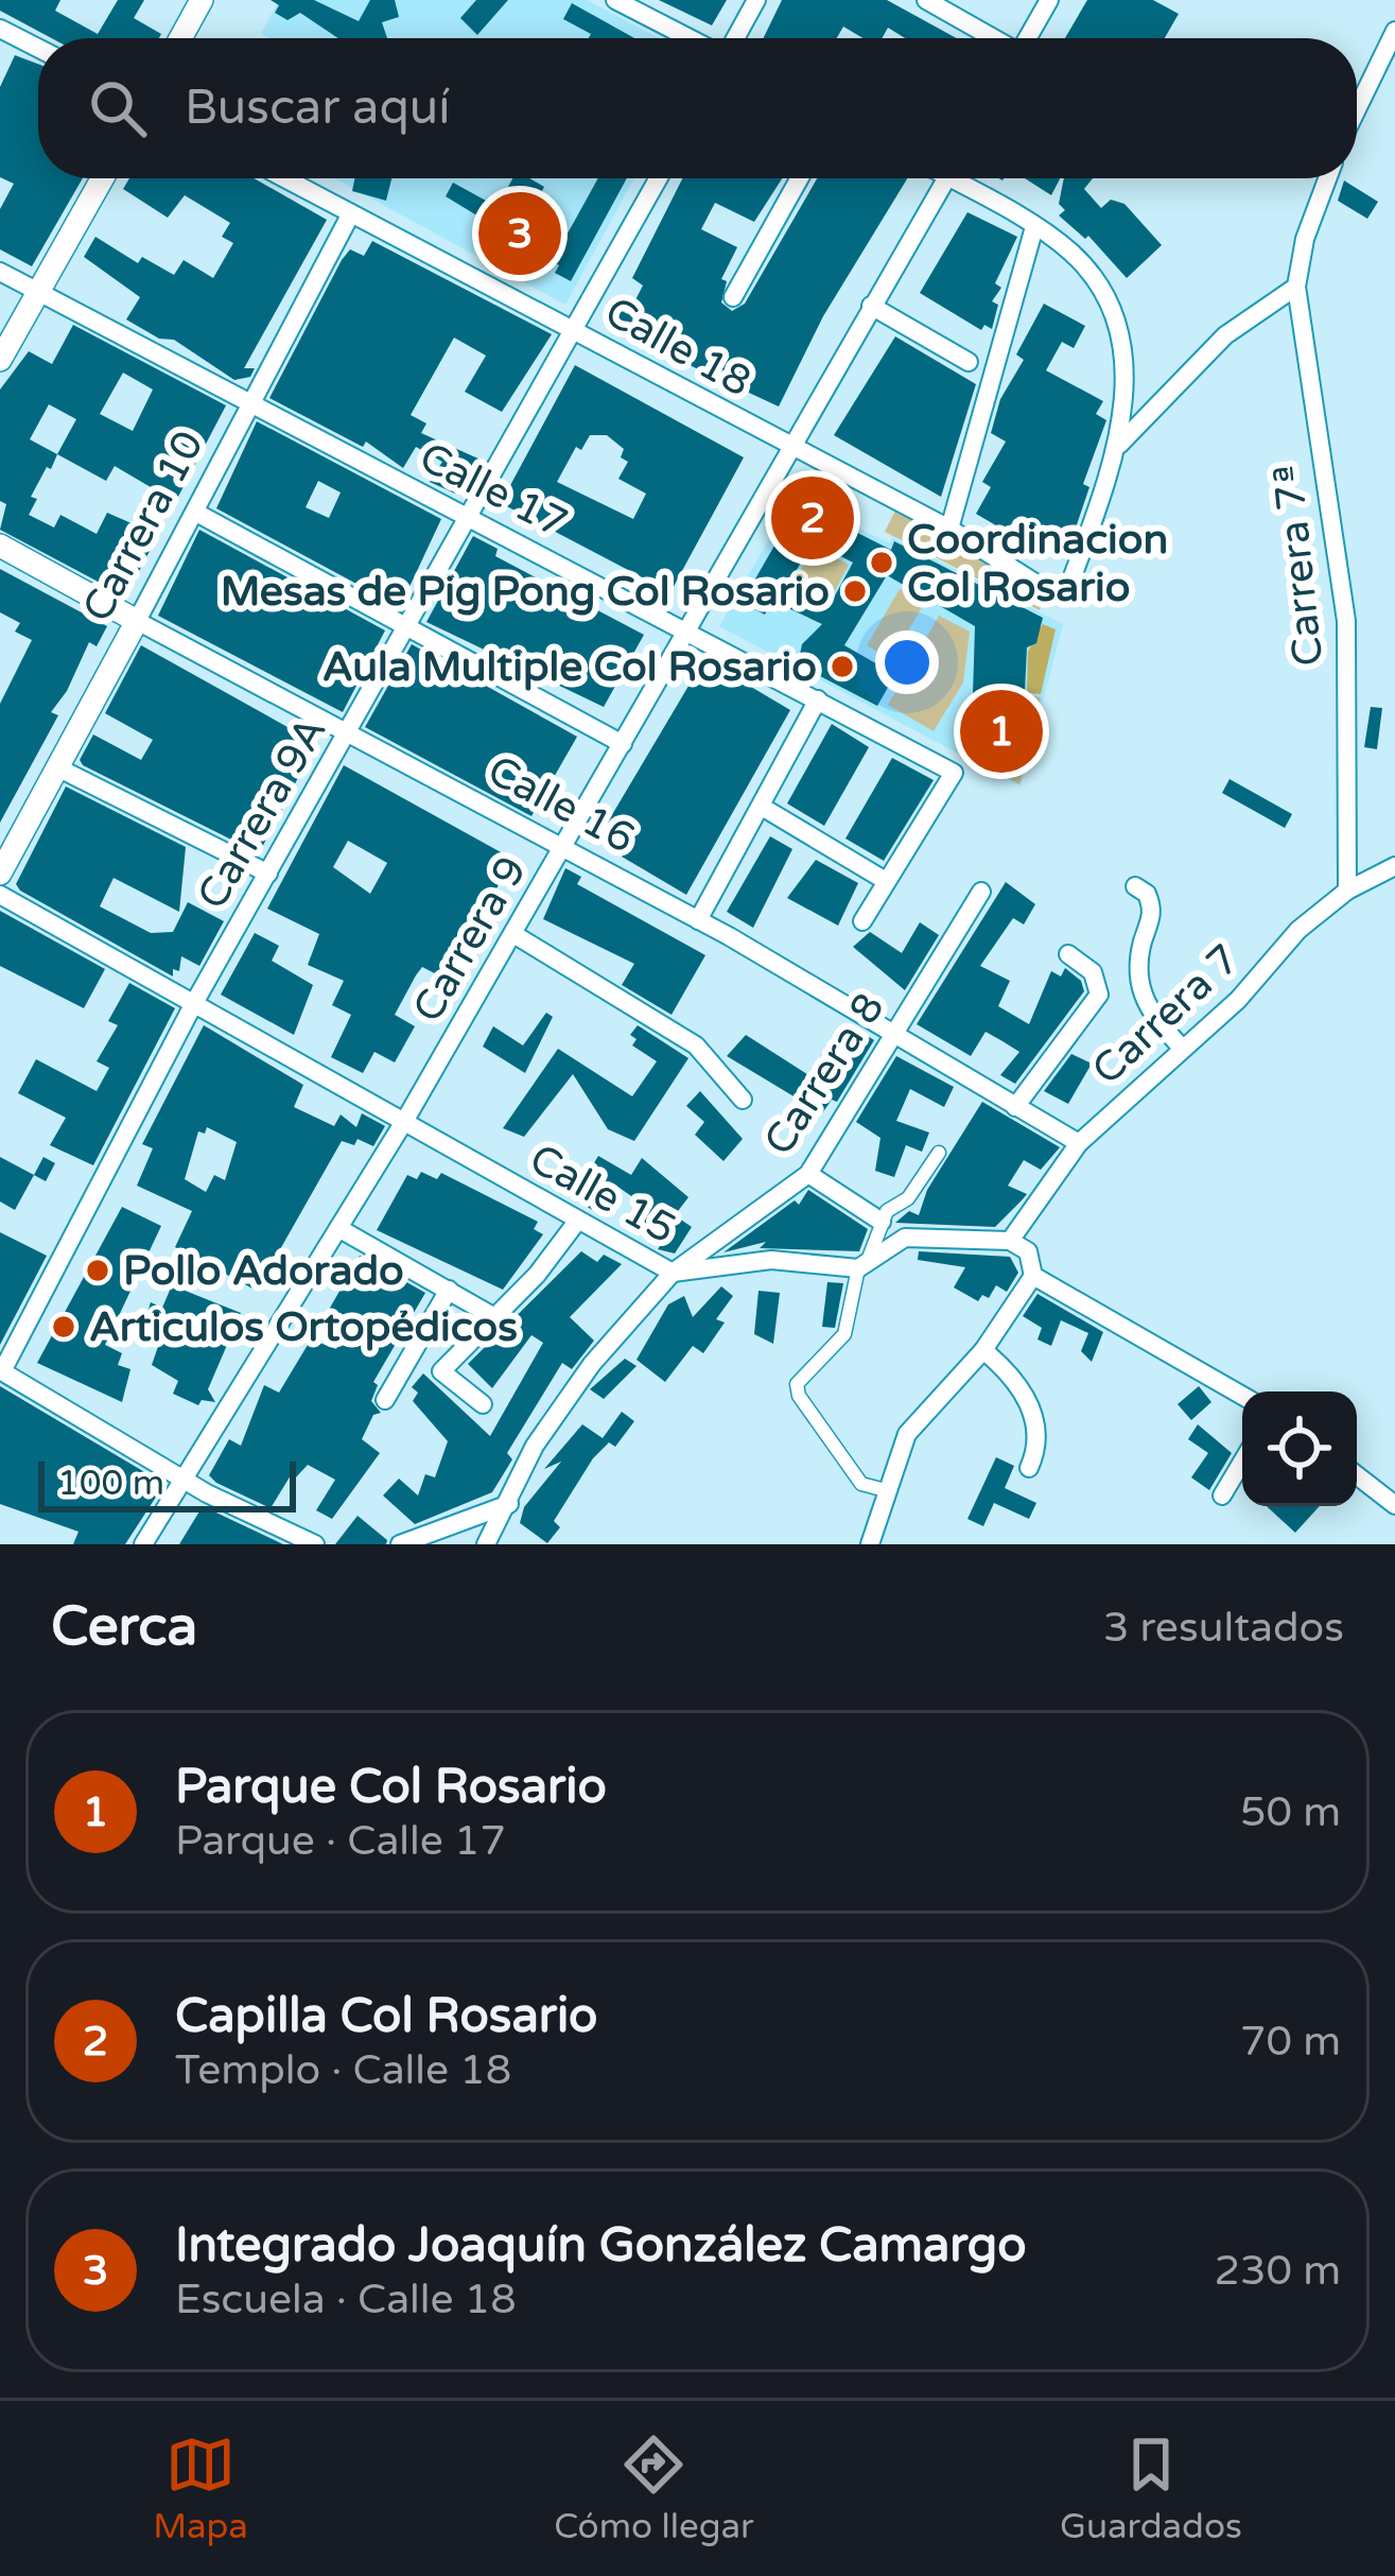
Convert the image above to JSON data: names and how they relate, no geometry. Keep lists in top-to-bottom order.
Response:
{
  "streets": {
    "street": [
      "Calle 18",
      "Calle 17",
      "Carrera 10",
      "Carrera 7ª",
      "Calle 16",
      "Carrera 9A",
      "Carrera 9",
      "Carrera 7",
      "Carrera 8",
      "Calle 15"
    ]
  },
  "crossings": [
    ["Calle 18", "Carrera 10"],
    ["Calle 18", "Carrera 9A"],
    ["Calle 18", "Carrera 9"],
    ["Calle 17", "Carrera 10"],
    ["Calle 17", "Carrera 9A"],
    ["Calle 17", "Carrera 9"],
    ["Carrera 10", "Calle 16"],
    ["Carrera 7ª", "Carrera 7"],
    ["Calle 16", "Carrera 9A"],
    ["Calle 16", "Carrera 9"],
    ["Calle 16", "Carrera 7"],
    ["Calle 16", "Carrera 8"],
    ["Carrera 9A", "Calle 15"],
    ["Carrera 9", "Calle 15"],
    ["Carrera 8", "Calle 15"]
  ],
  "places": [
    "Coordinacion Col Rosario",
    "Mesas de Pig Pong Col Rosario",
    "Aula Multiple Col Rosario",
    "Pollo Adorado",
    "Articulos Ortopédicos"
  ],
  "scale_bar": "100 m",
  "page": {
    "search": "Buscar aquí",
    "pins": ["3", "2", "1"],
    "scale": "100 m",
    "heading": ["Cerca", "3 resultados"],
    "list": [
      {
        "mark": "1",
        "name": "Parque Col Rosario",
        "note": "Parque · Calle 17",
        "value": "50 m"
      },
      {
        "mark": "2",
        "name": "Capilla Col Rosario",
        "note": "Templo · Calle 18",
        "value": "70 m"
      },
      {
        "mark": "3",
        "name": "Integrado Joaquín González Camargo",
        "note": "Escuela · Calle 18",
        "value": "230 m"
      }
    ],
    "nav": ["Mapa", "Cómo llegar", "Guardados"]
  }
}
